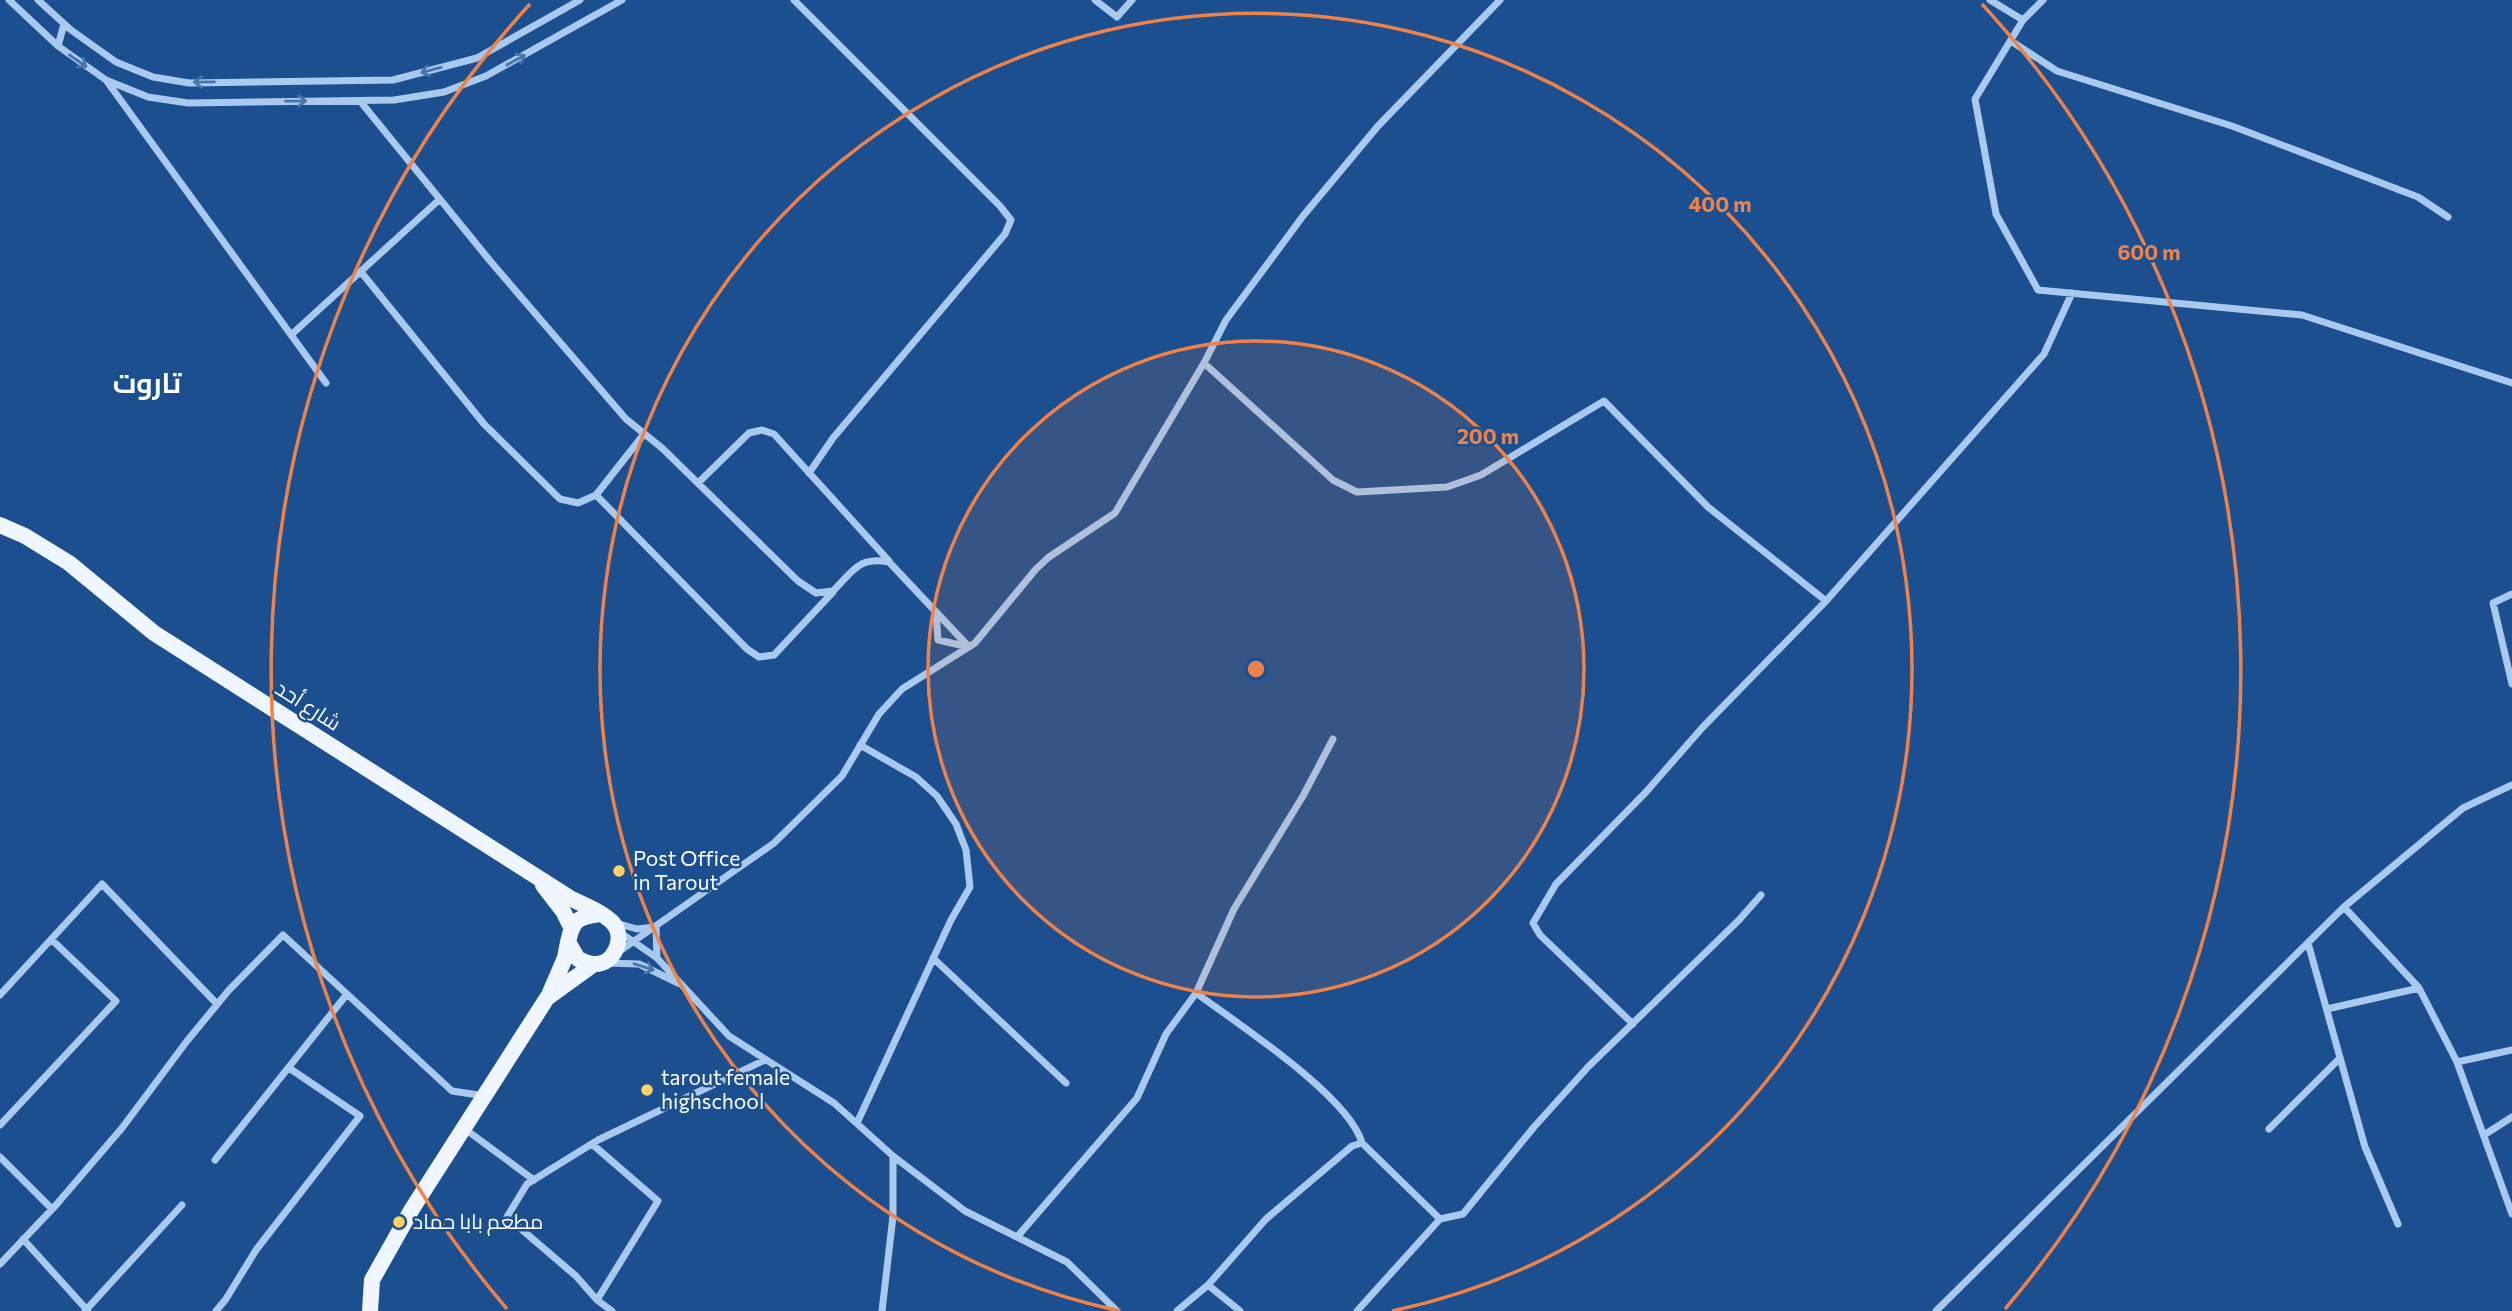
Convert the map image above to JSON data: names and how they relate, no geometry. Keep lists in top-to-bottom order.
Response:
{
  "streets": {
    "main road": ["شارع أحد"]
  },
  "districts": ["تاروت"],
  "places": ["Post Office in Tarout", "tarout female highschool", "مطعم بابا حماد"],
  "rings": ["400 m", "600 m", "200 m"]
}
